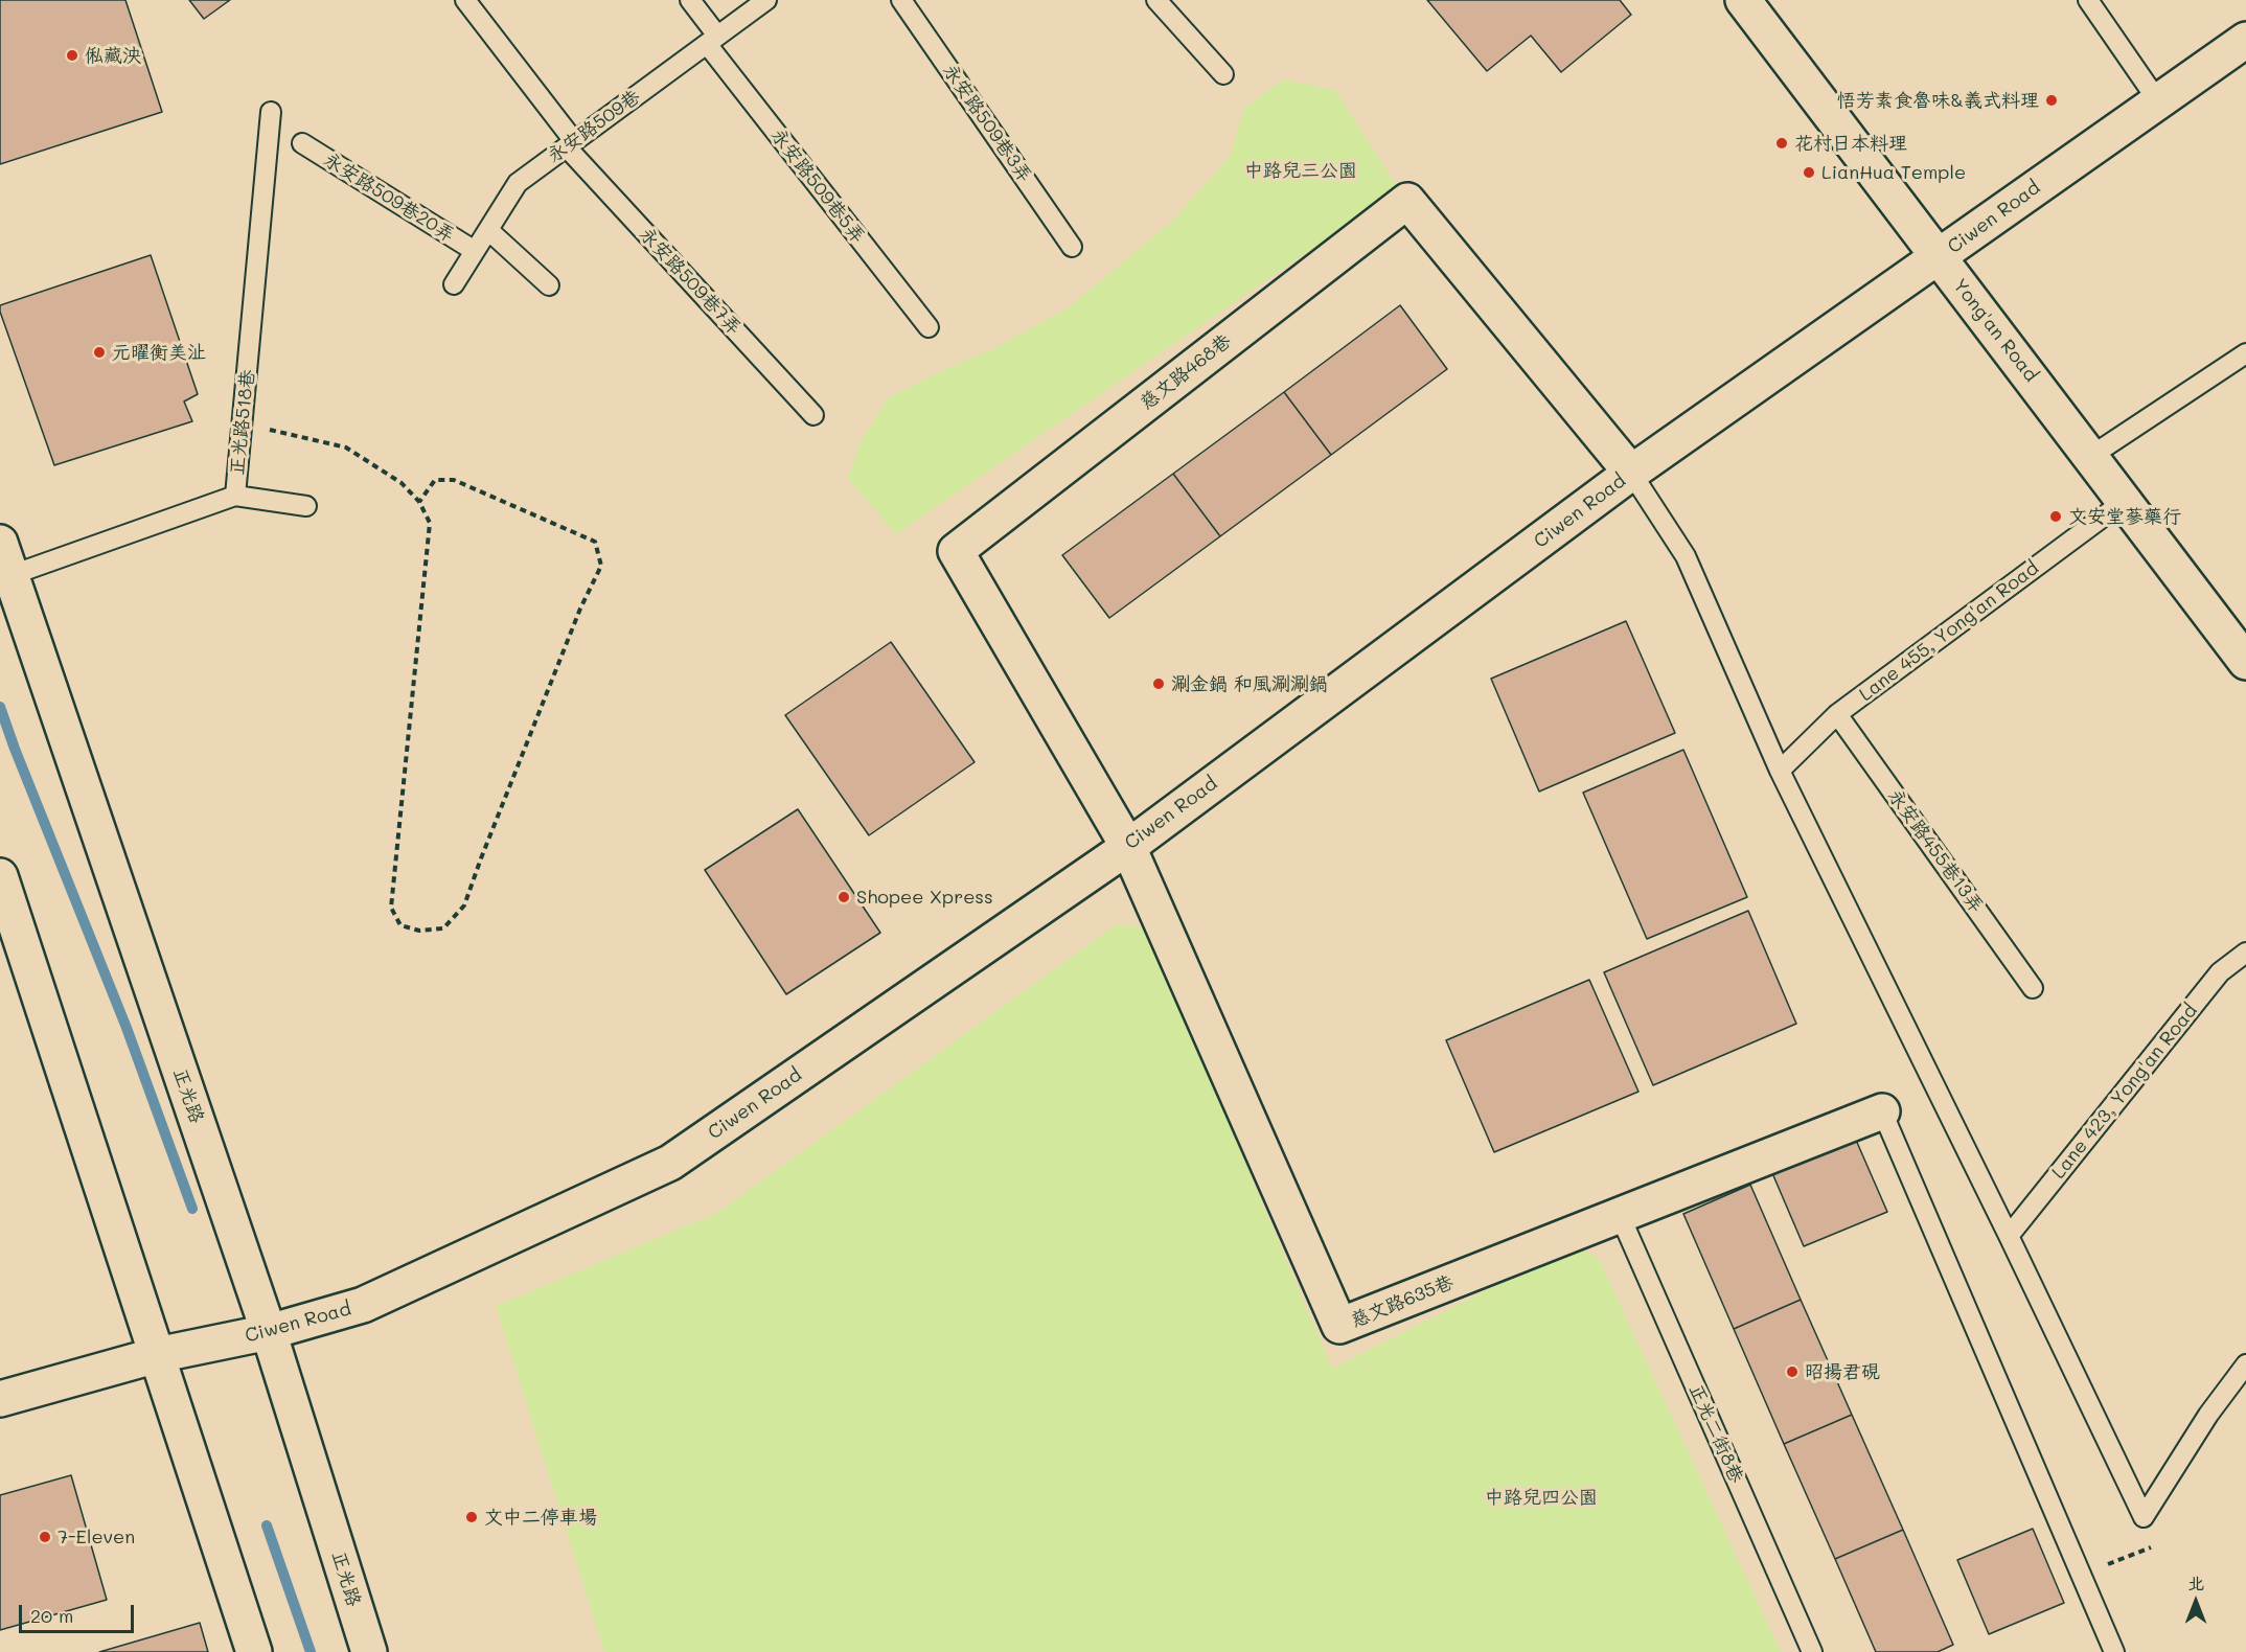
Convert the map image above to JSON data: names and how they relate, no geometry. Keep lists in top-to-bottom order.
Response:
{
  "streets": {
    "street": [
      "Ciwen Road",
      "Yong'an Road",
      "慈文路468巷",
      "正光路",
      "慈文路635巷"
    ],
    "lane": [
      "永安路509巷3弄",
      "永安路509巷",
      "永安路509巷5弄",
      "永安路509巷20弄",
      "永安路509巷7弄",
      "正光路518巷",
      "Lane 455, Yong'an Road",
      "永安路455巷13弄",
      "Lane 423, Yong'an Road",
      "正光二街8巷"
    ]
  },
  "crossings": [
    ["永安路509巷", "永安路509巷5弄"],
    ["永安路509巷", "永安路509巷20弄"],
    ["永安路509巷", "永安路509巷7弄"],
    ["Ciwen Road", "Yong'an Road"],
    ["Ciwen Road", "慈文路468巷"],
    ["Ciwen Road", "正光路"],
    ["Ciwen Road", "慈文路635巷"],
    ["Yong'an Road", "Lane 455, Yong'an Road"],
    ["慈文路468巷", "慈文路635巷"],
    ["正光路518巷", "正光路"],
    ["Lane 455, Yong'an Road", "永安路455巷13弄"],
    ["慈文路635巷", "正光二街8巷"]
  ],
  "parks": ["中路兒三公園", "中路兒四公園"],
  "places": [
    "俬藏泱",
    "悟芳素食魯味&義式料理",
    "花村日本料理",
    "LianHua Temple",
    "元曜衡美沚",
    "文安堂蔘藥行",
    "涮金鍋 和風涮涮鍋",
    "Shopee Xpress",
    "昭揚君硯",
    "文中二停車場",
    "7-Eleven"
  ],
  "scale_bar": "20 m",
  "north": "top"
}
